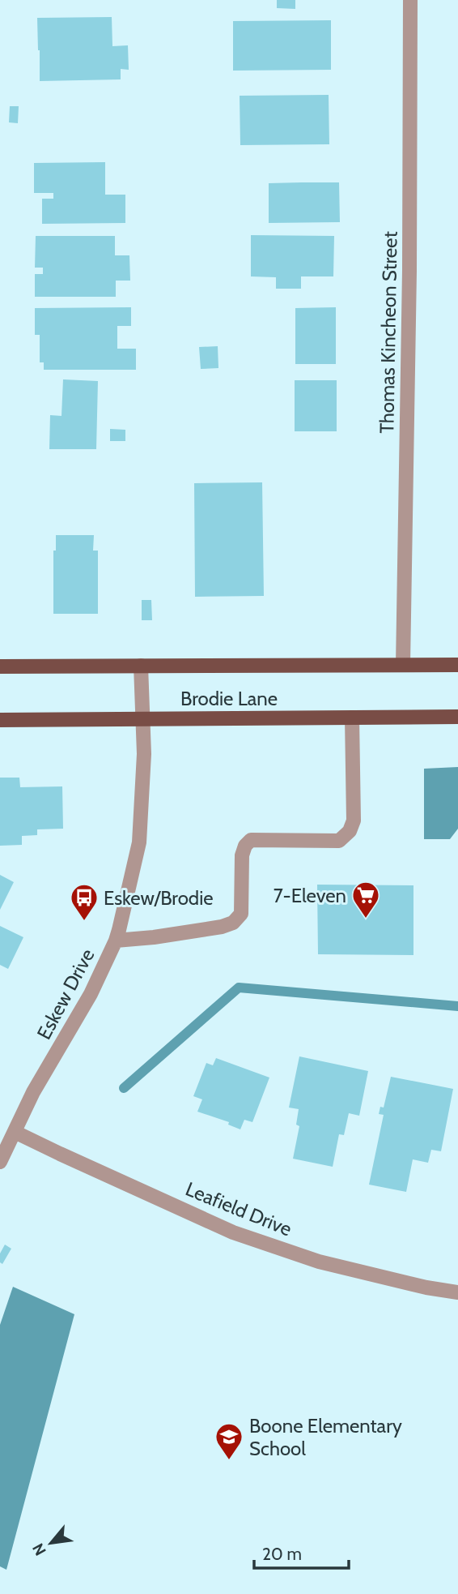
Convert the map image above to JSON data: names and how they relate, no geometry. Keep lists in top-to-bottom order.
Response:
{
  "streets": {
    "main road": ["Brodie Lane"],
    "street": ["Thomas Kincheon Street", "Eskew Drive", "Leafield Drive"]
  },
  "crossings": [
    ["Thomas Kincheon Street", "Brodie Lane"],
    ["Brodie Lane", "Eskew Drive"],
    ["Eskew Drive", "Leafield Drive"]
  ],
  "places": {
    "supermarket": ["7-Eleven"],
    "bus stop": ["Eskew/Brodie"],
    "school or university": ["Boone Elementary School"]
  },
  "scale_bar": "20 m",
  "north": "bottom left"
}
